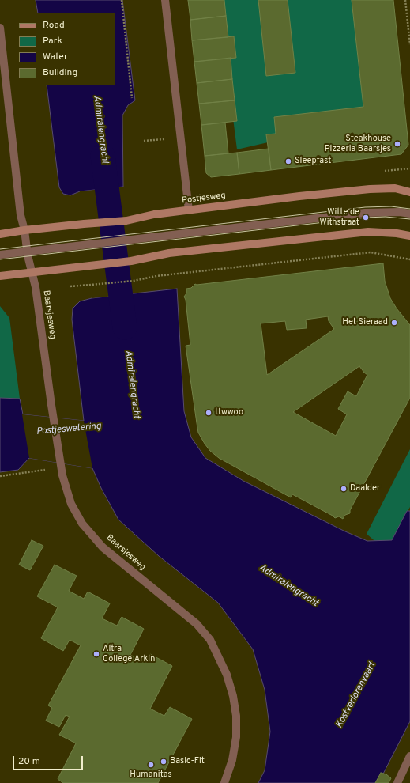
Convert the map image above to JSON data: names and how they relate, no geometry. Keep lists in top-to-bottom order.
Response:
{
  "streets": {
    "street": ["Postjesweg", "Baarsjesweg"]
  },
  "water": ["Admiralengracht", "Postjeswetering", "Kostverlorenvaart"],
  "places": [
    "Steakhouse Pizzeria Baarsjes",
    "Sleepfast",
    "Witte de Withstraat",
    "Het Sieraad",
    "ttwwoo",
    "Daalder",
    "Altra College Arkin",
    "Basic-Fit",
    "Humanitas"
  ],
  "legend": [
    "Road",
    "Park",
    "Water",
    "Building"
  ],
  "scale_bar": "20 m"
}
